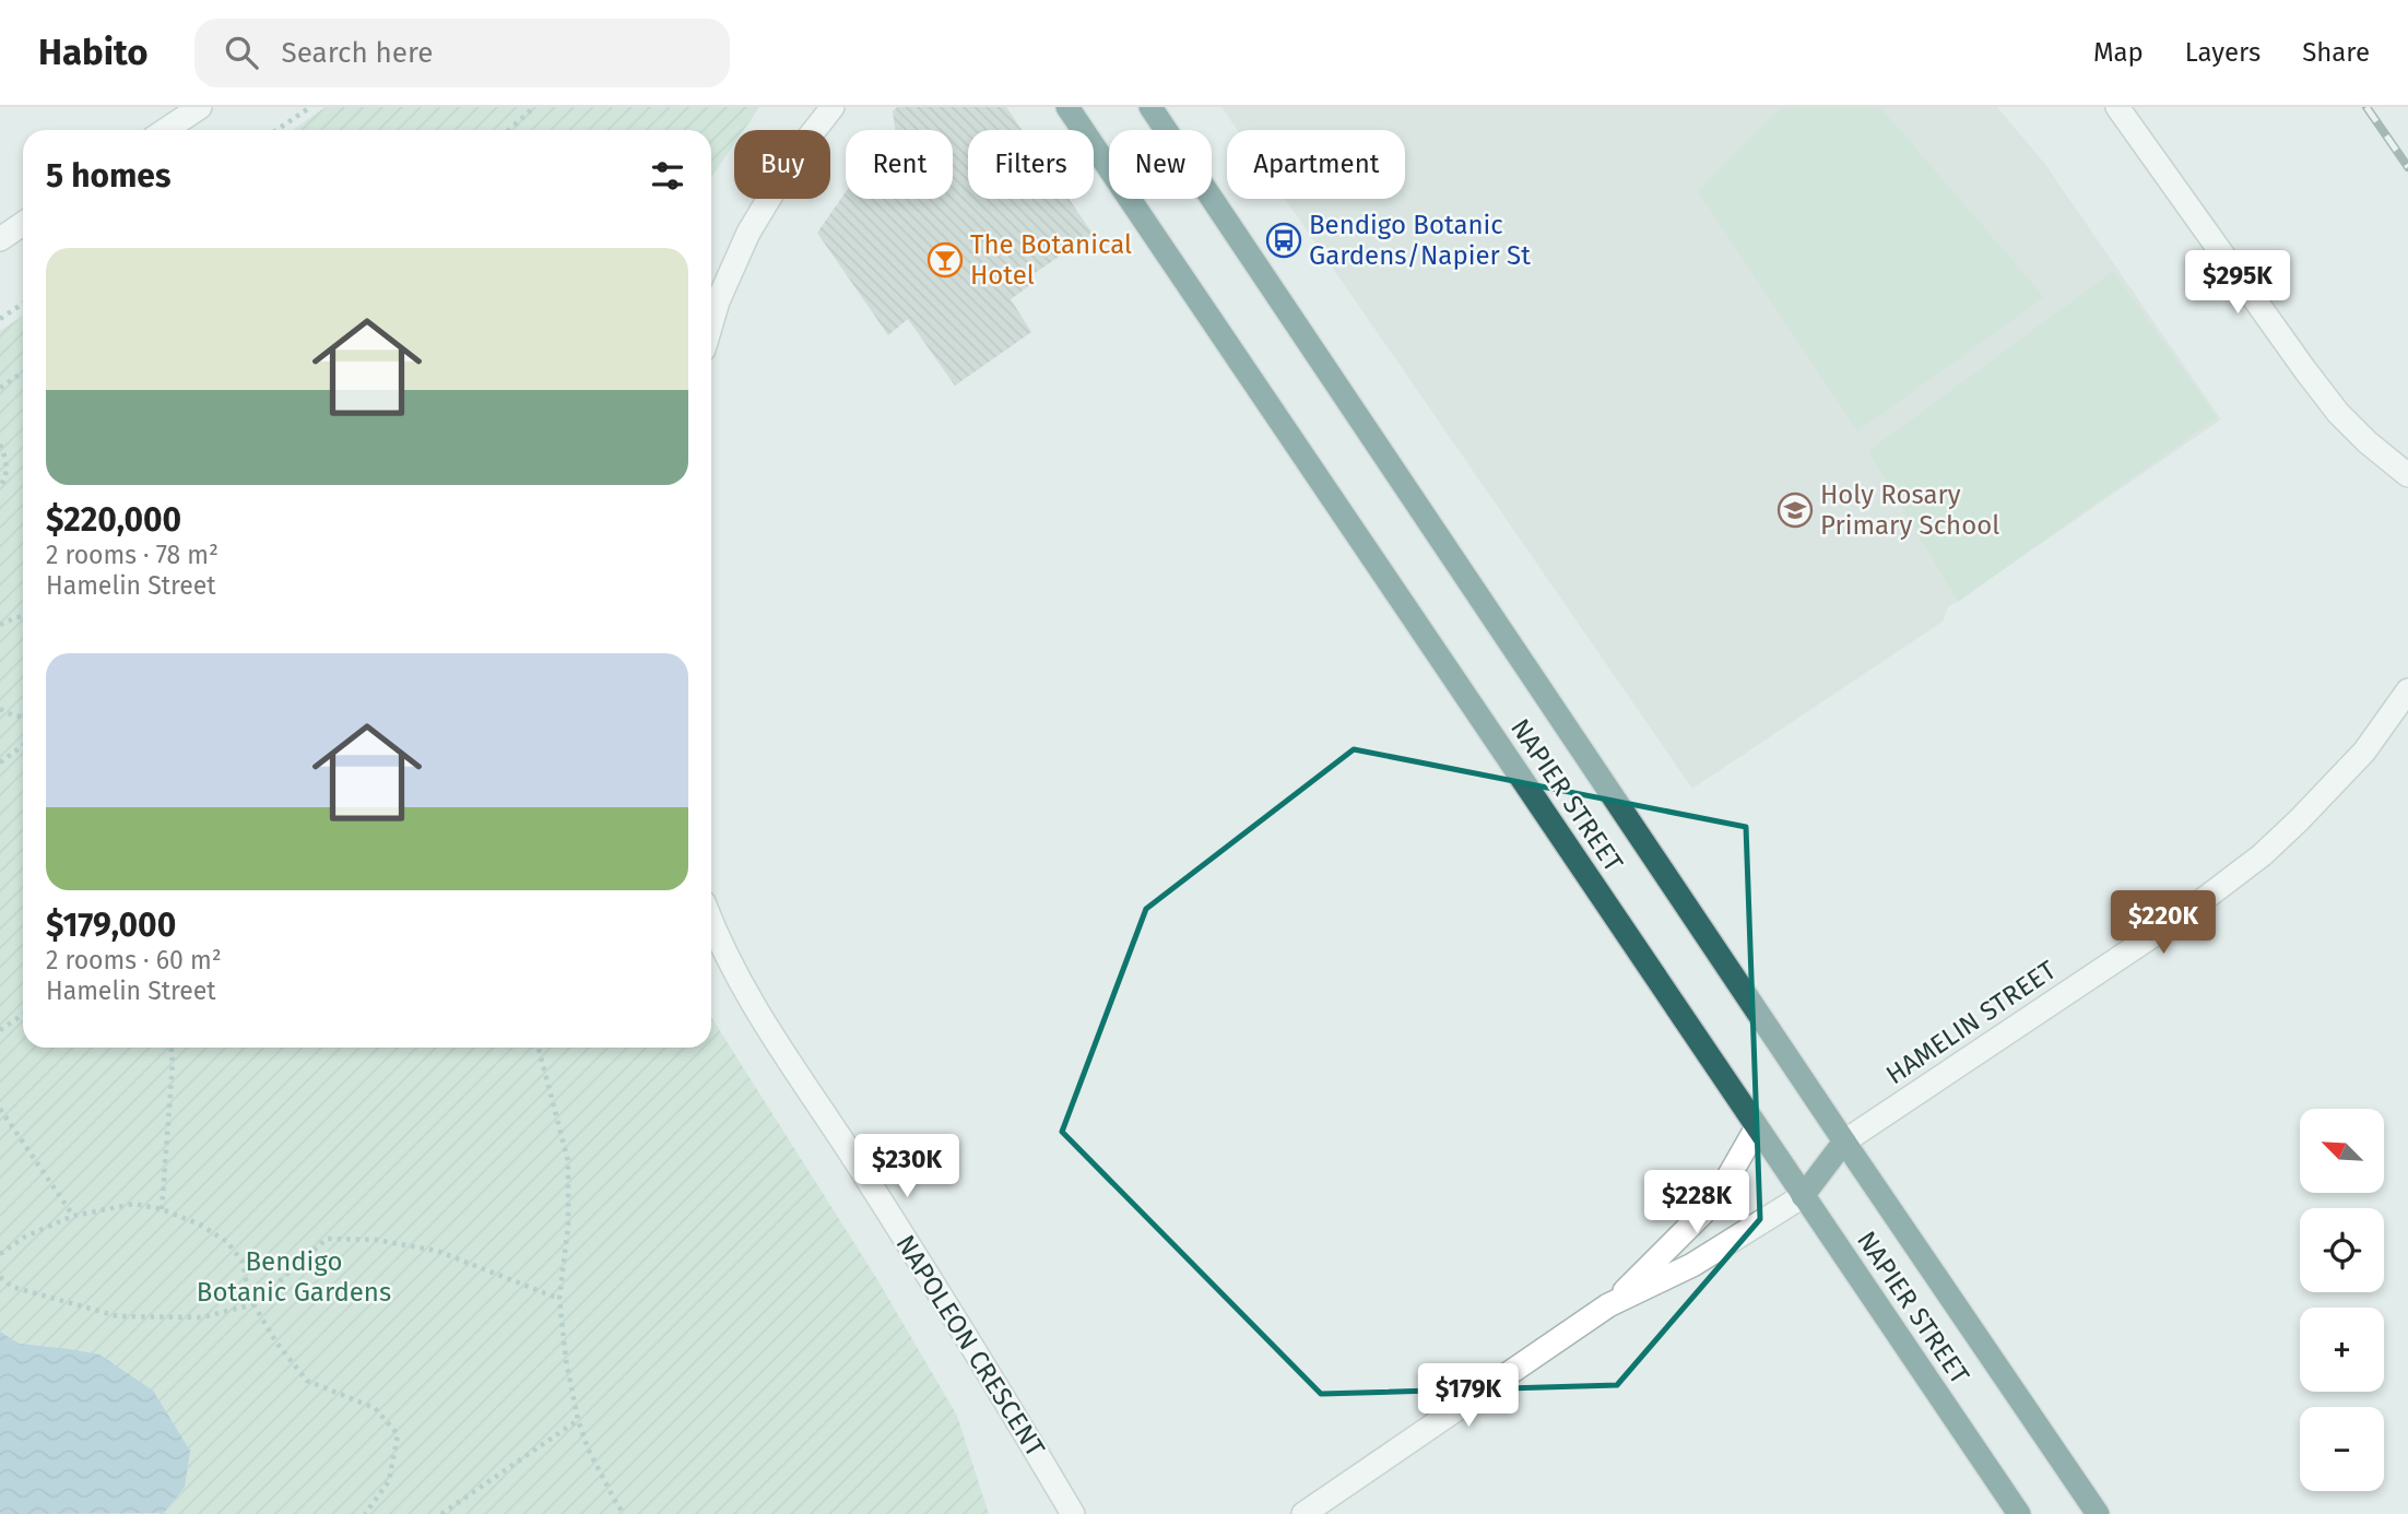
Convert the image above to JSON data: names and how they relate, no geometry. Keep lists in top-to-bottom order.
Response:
{
  "streets": {
    "highway": ["NAPIER STREET", "HAMELIN STREET"],
    "street": ["NAPOLEON CRESCENT"]
  },
  "crossings": [
    ["NAPIER STREET", "HAMELIN STREET"]
  ],
  "parks": ["Bendigo Botanic Gardens"],
  "places": {
    "bus stop": ["Bendigo Botanic Gardens/Napier St"],
    "bar": ["The Botanical Hotel"],
    "school or university": ["Holy Rosary Primary School"]
  },
  "north": "top left",
  "page": {
    "header": "Habito",
    "search": "Search here",
    "nav": ["Map", "Layers", "Share"],
    "chip": [
      "Buy",
      "Rent",
      "Filters",
      "New",
      "Apartment"
    ],
    "heading": "5 homes",
    "list": [
      {
        "name": "$220,000",
        "note": "2 rooms · 78 m² · Hamelin Street"
      },
      {
        "name": "$179,000",
        "note": "2 rooms · 60 m² · Hamelin Street"
      }
    ],
    "price": [
      "$295K",
      "$220K",
      "$230K",
      "$228K",
      "$179K"
    ],
    "map_buttons": ["+", "−"]
  }
}
